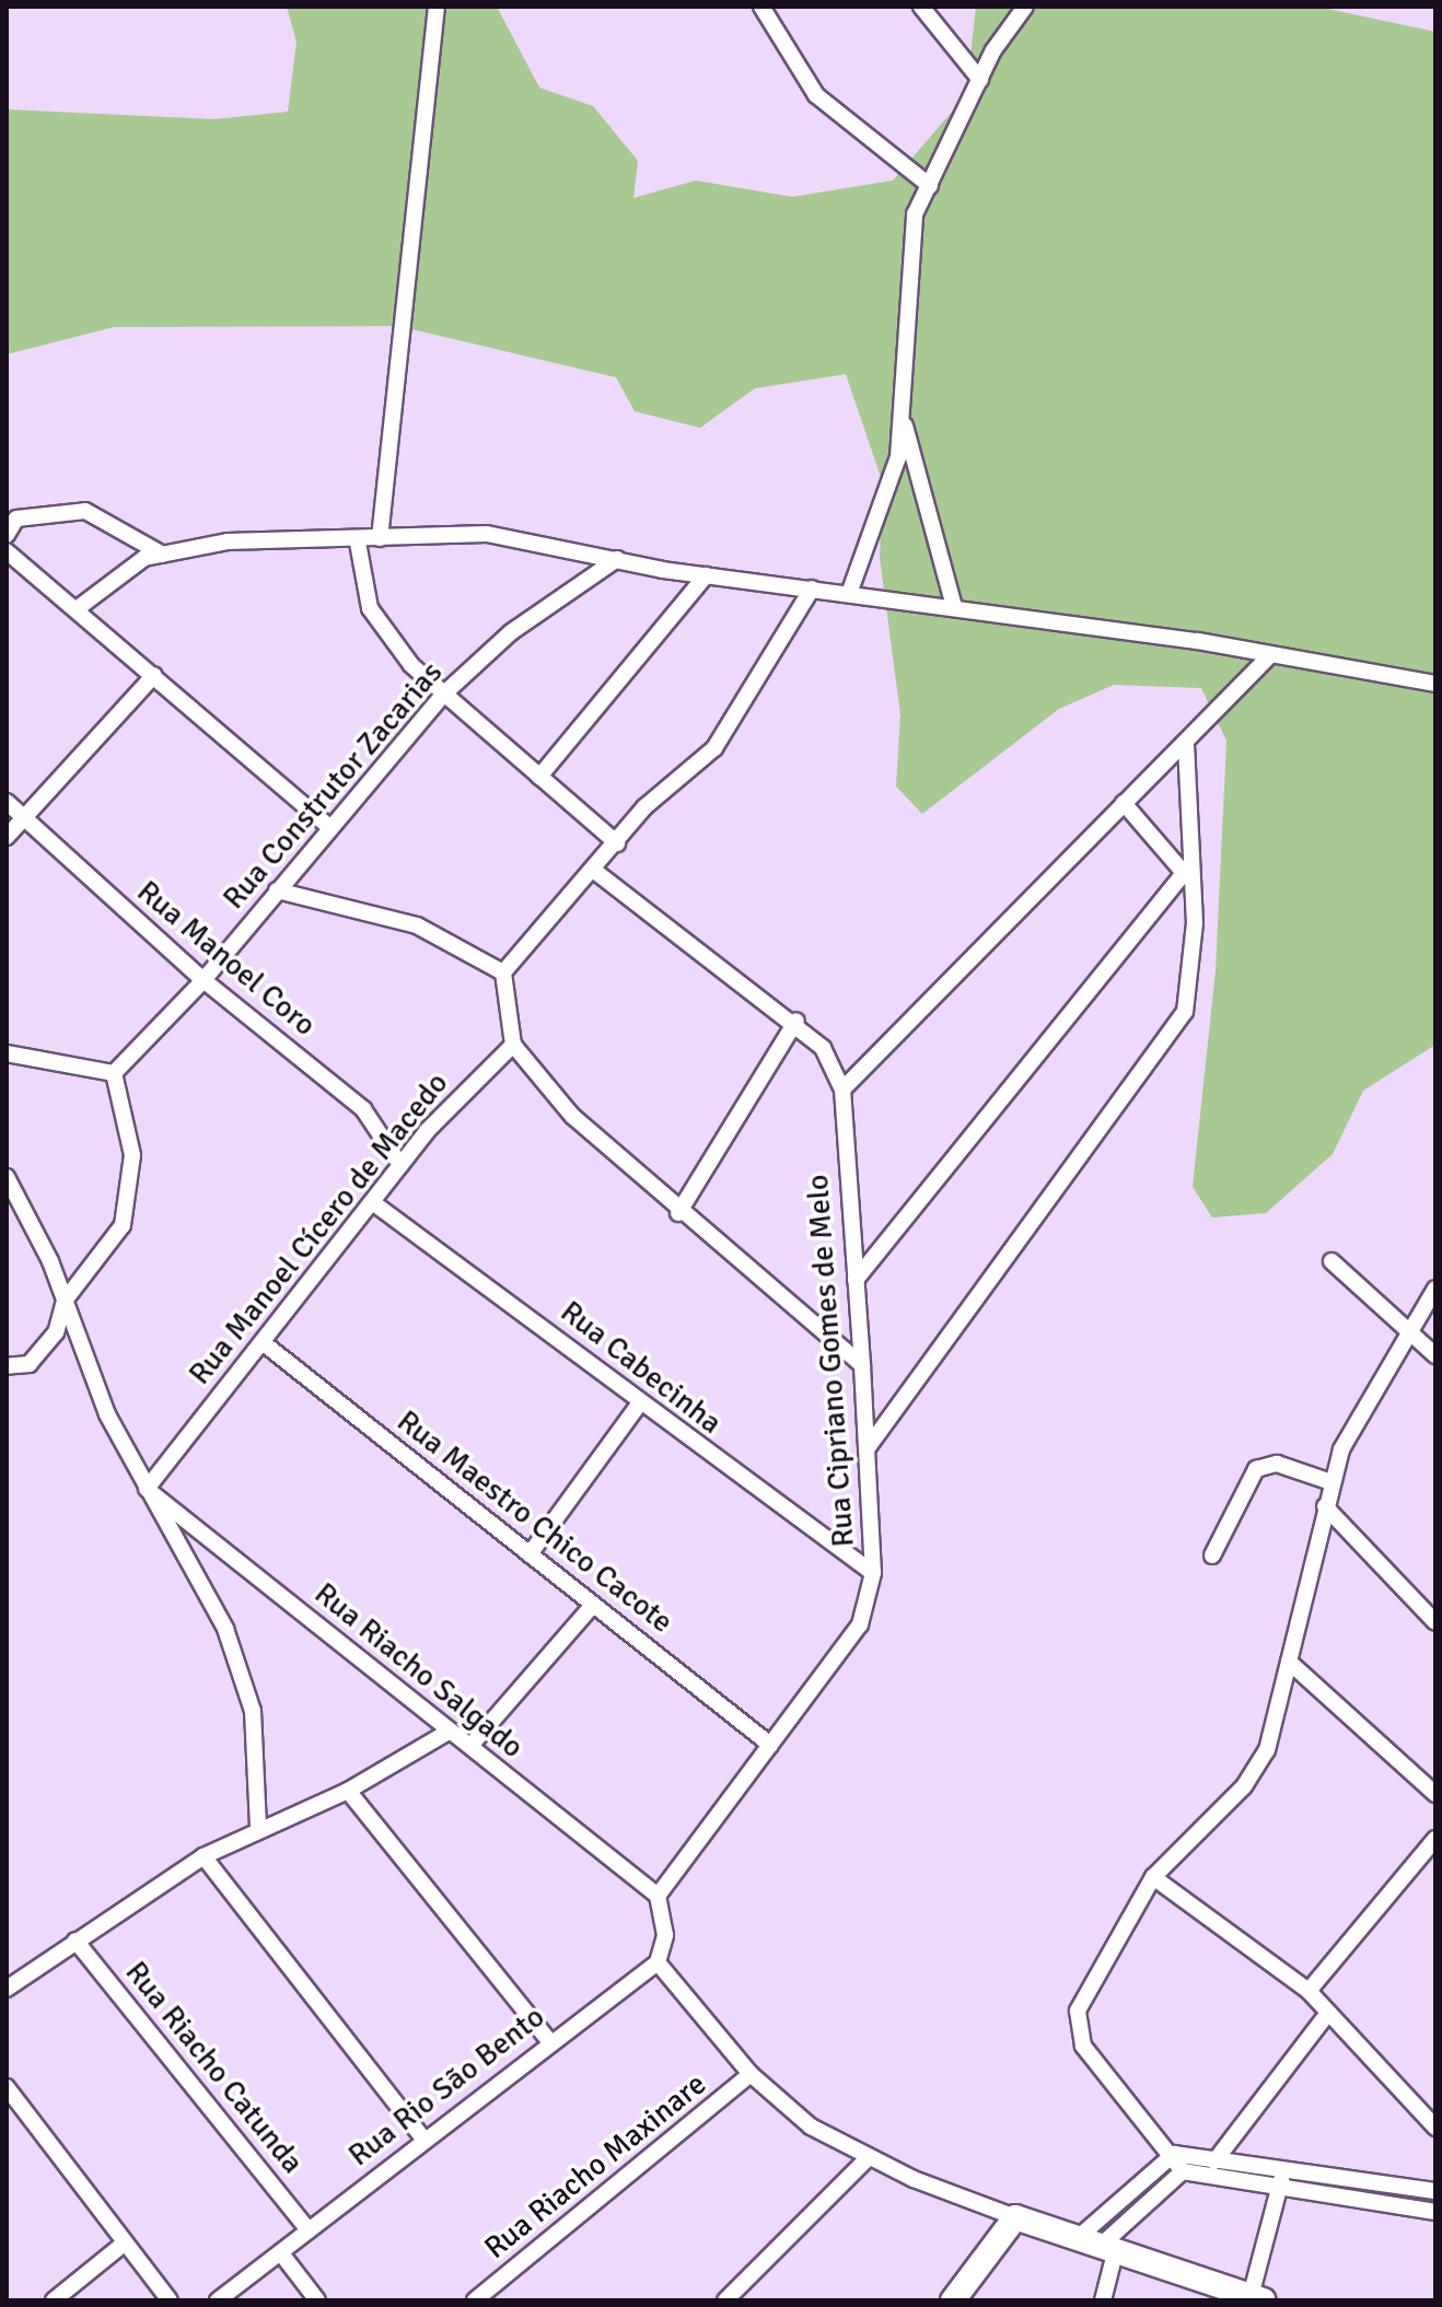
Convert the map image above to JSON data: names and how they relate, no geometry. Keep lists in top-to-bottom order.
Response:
{
  "streets": {
    "street": [
      "Rua Construtor Zacarias",
      "Rua Manoel Coro",
      "Rua Manoel Cícero de Macedo",
      "Rua Cipriano Gomes de Melo",
      "Rua Cabecinha",
      "Rua Maestro Chico Cacote",
      "Rua Riacho Salgado",
      "Rua Riacho Catunda",
      "Rua Rio São Bento",
      "Rua Riacho Maxinare"
    ]
  },
  "crossings": [
    ["Rua Construtor Zacarias", "Rua Manoel Coro"],
    ["Rua Manoel Coro", "Rua Manoel Cícero de Macedo"],
    ["Rua Manoel Cícero de Macedo", "Rua Cabecinha"],
    ["Rua Manoel Cícero de Macedo", "Rua Maestro Chico Cacote"],
    ["Rua Manoel Cícero de Macedo", "Rua Riacho Salgado"],
    ["Rua Cipriano Gomes de Melo", "Rua Cabecinha"],
    ["Rua Cipriano Gomes de Melo", "Rua Maestro Chico Cacote"],
    ["Rua Cipriano Gomes de Melo", "Rua Riacho Salgado"],
    ["Rua Riacho Catunda", "Rua Rio São Bento"]
  ]
}
